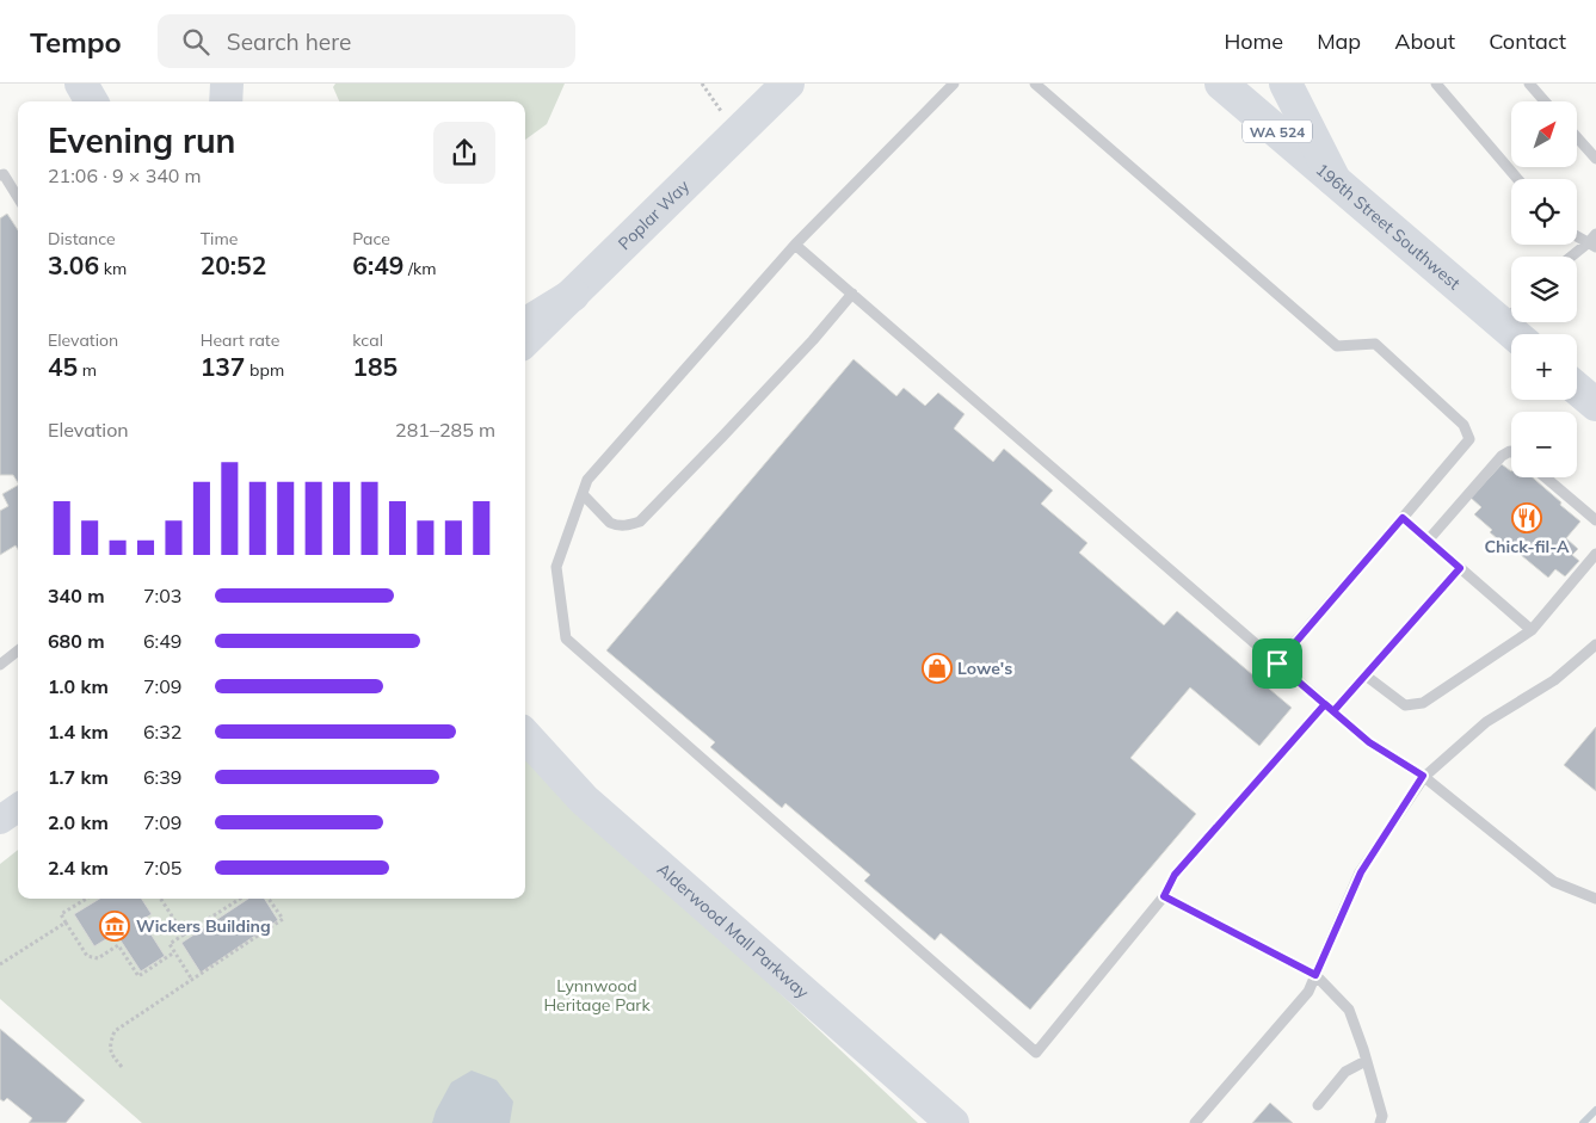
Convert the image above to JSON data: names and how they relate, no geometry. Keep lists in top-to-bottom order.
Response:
{
  "streets": {
    "main road": [
      "WA 524",
      "Poplar Way",
      "196th Street Southwest",
      "Alderwood Mall Parkway"
    ]
  },
  "parks": ["Lynnwood Heritage Park"],
  "places": {
    "restaurant": ["Chick-fil-A"],
    "shop": ["Lowe's"],
    "museum": ["Wickers Building"]
  },
  "north": "top right",
  "page": {
    "header": "Tempo",
    "search": "Search here",
    "nav": [
      "Home",
      "Map",
      "About",
      "Contact"
    ],
    "map_buttons": ["+", "−"],
    "heading": ["Evening run", "21:06 · 9 × 340 m"],
    "stats": [
      ["Distance", "3.06 km"],
      ["Time", "20:52"],
      ["Pace", "6:49 /km"],
      ["Elevation", "45 m"],
      ["Heart rate", "137 bpm"],
      ["kcal", "185"]
    ],
    "chart": ["Elevation", "281–285 m"],
    "list": [
      {
        "name": "340 m",
        "note": "7:03"
      },
      {
        "name": "680 m",
        "note": "6:49"
      },
      {
        "name": "1.0 km",
        "note": "7:09"
      },
      {
        "name": "1.4 km",
        "note": "6:32"
      },
      {
        "name": "1.7 km",
        "note": "6:39"
      },
      {
        "name": "2.0 km",
        "note": "7:09"
      },
      {
        "name": "2.4 km",
        "note": "7:05"
      }
    ]
  }
}
